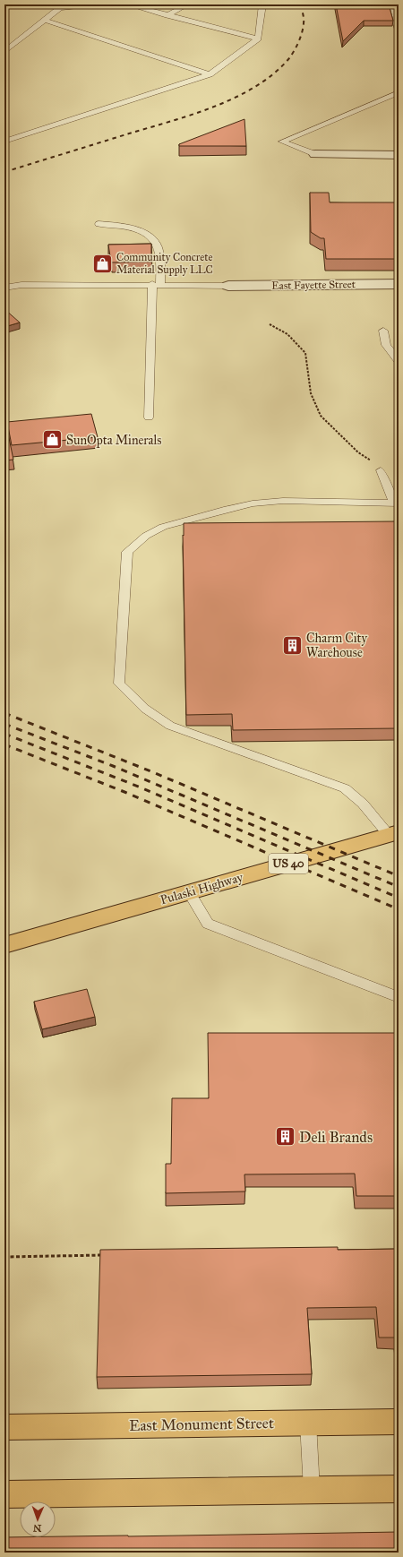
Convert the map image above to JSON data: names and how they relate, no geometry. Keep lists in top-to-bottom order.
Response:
{
  "streets": {
    "main road": ["US 40", "Pulaski Highway", "East Monument Street"],
    "street": ["East Fayette Street"]
  },
  "places": {
    "shop": ["Community Concrete Material Supply LLC", "SunOpta Minerals"],
    "building": ["Charm City Warehouse", "Deli Brands"]
  },
  "north": "bottom"
}
